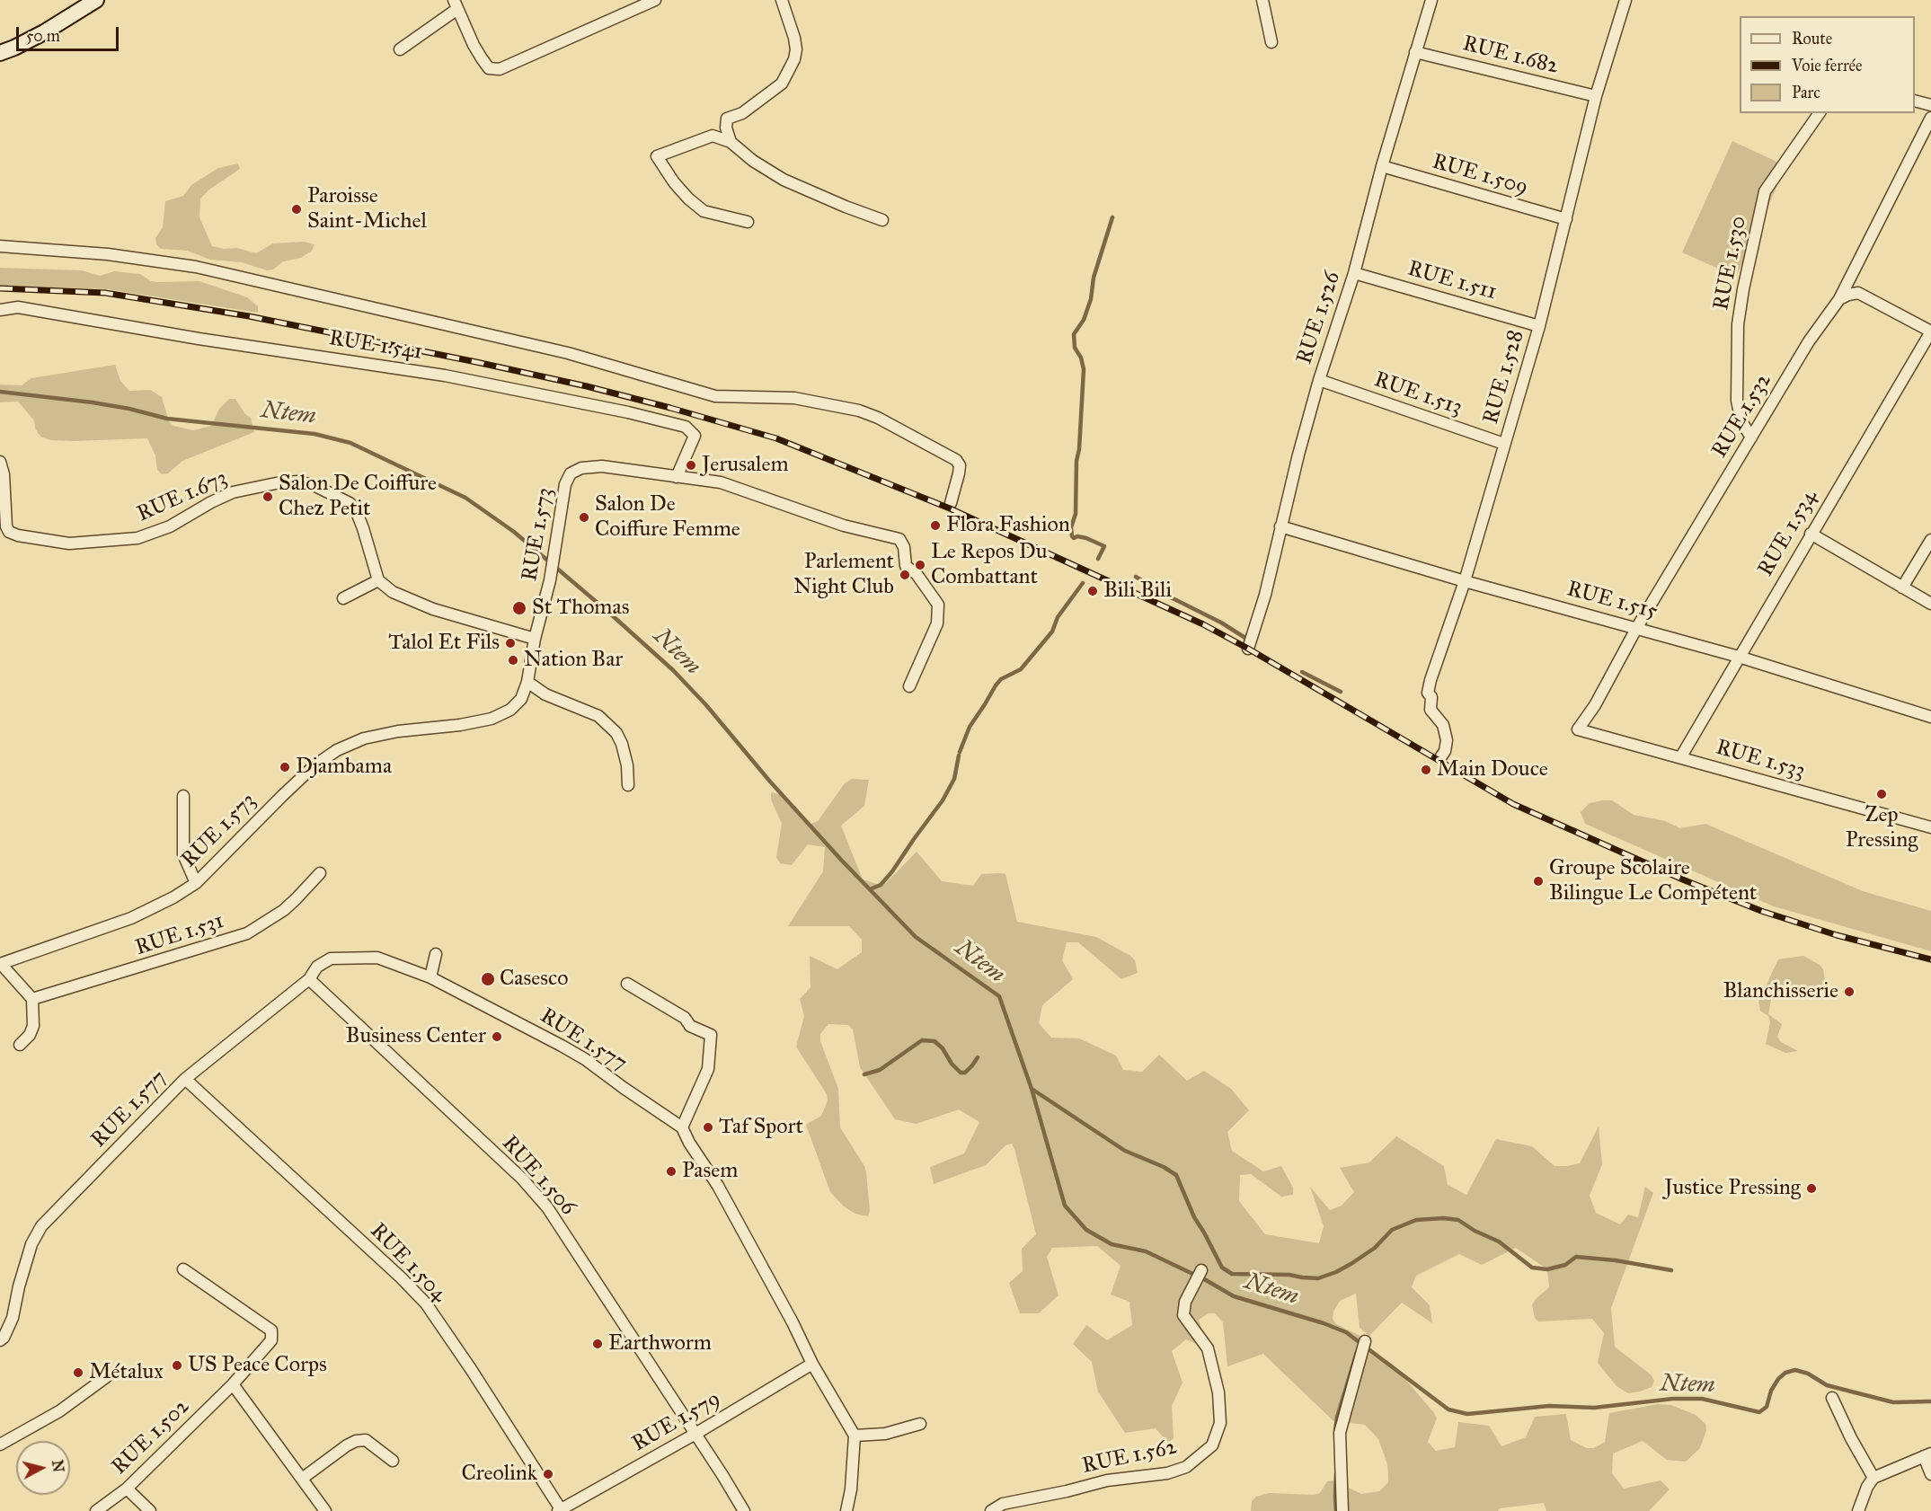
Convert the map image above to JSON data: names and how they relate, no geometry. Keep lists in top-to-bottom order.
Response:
{
  "streets": {
    "street": [
      "RUE 1.682",
      "RUE 1.509",
      "RUE 1.530",
      "RUE 1.511",
      "RUE 1.526",
      "RUE 1.541",
      "RUE 1.528",
      "RUE 1.513",
      "RUE 1.532",
      "RUE 1.673",
      "RUE 1.534",
      "RUE 1.573",
      "RUE 1.515",
      "RUE 1.533",
      "RUE 1.531",
      "RUE 1.577",
      "RUE 1.506",
      "RUE 1.504",
      "RUE 1.579",
      "RUE 1.502",
      "RUE 1.562"
    ]
  },
  "crossings": [
    ["RUE 1.682", "RUE 1.526"],
    ["RUE 1.682", "RUE 1.528"],
    ["RUE 1.509", "RUE 1.526"],
    ["RUE 1.509", "RUE 1.528"],
    ["RUE 1.530", "RUE 1.532"],
    ["RUE 1.511", "RUE 1.526"],
    ["RUE 1.511", "RUE 1.528"],
    ["RUE 1.526", "RUE 1.513"],
    ["RUE 1.526", "RUE 1.515"],
    ["RUE 1.541", "RUE 1.573"],
    ["RUE 1.528", "RUE 1.513"],
    ["RUE 1.528", "RUE 1.515"],
    ["RUE 1.532", "RUE 1.515"],
    ["RUE 1.532", "RUE 1.533"],
    ["RUE 1.534", "RUE 1.515"],
    ["RUE 1.534", "RUE 1.533"],
    ["RUE 1.577", "RUE 1.506"],
    ["RUE 1.577", "RUE 1.504"],
    ["RUE 1.577", "RUE 1.579"],
    ["RUE 1.506", "RUE 1.579"],
    ["RUE 1.504", "RUE 1.579"]
  ],
  "water": ["Ntem"],
  "places": [
    "Paroisse Saint-Michel",
    "Jerusalem",
    "Salon De Coiffure Chez Petit",
    "Salon De Coiffure Femme",
    "Flora Fashion",
    "Le Repos Du Combattant",
    "Parlement Night Club",
    "Bili Bili",
    "St Thomas",
    "Talol Et Fils",
    "Nation Bar",
    "Djambama",
    "Main Douce",
    "Zep Pressing",
    "Groupe Scolaire Bilingue Le Compétent",
    "Casesco",
    "Blanchisserie",
    "Business Center",
    "Taf Sport",
    "Pasem",
    "Justice Pressing",
    "Earthworm",
    "US Peace Corps",
    "Métalux",
    "Creolink"
  ],
  "legend": ["Route", "Voie ferrée", "Parc"],
  "scale_bar": "50 m",
  "north": "right"
}
